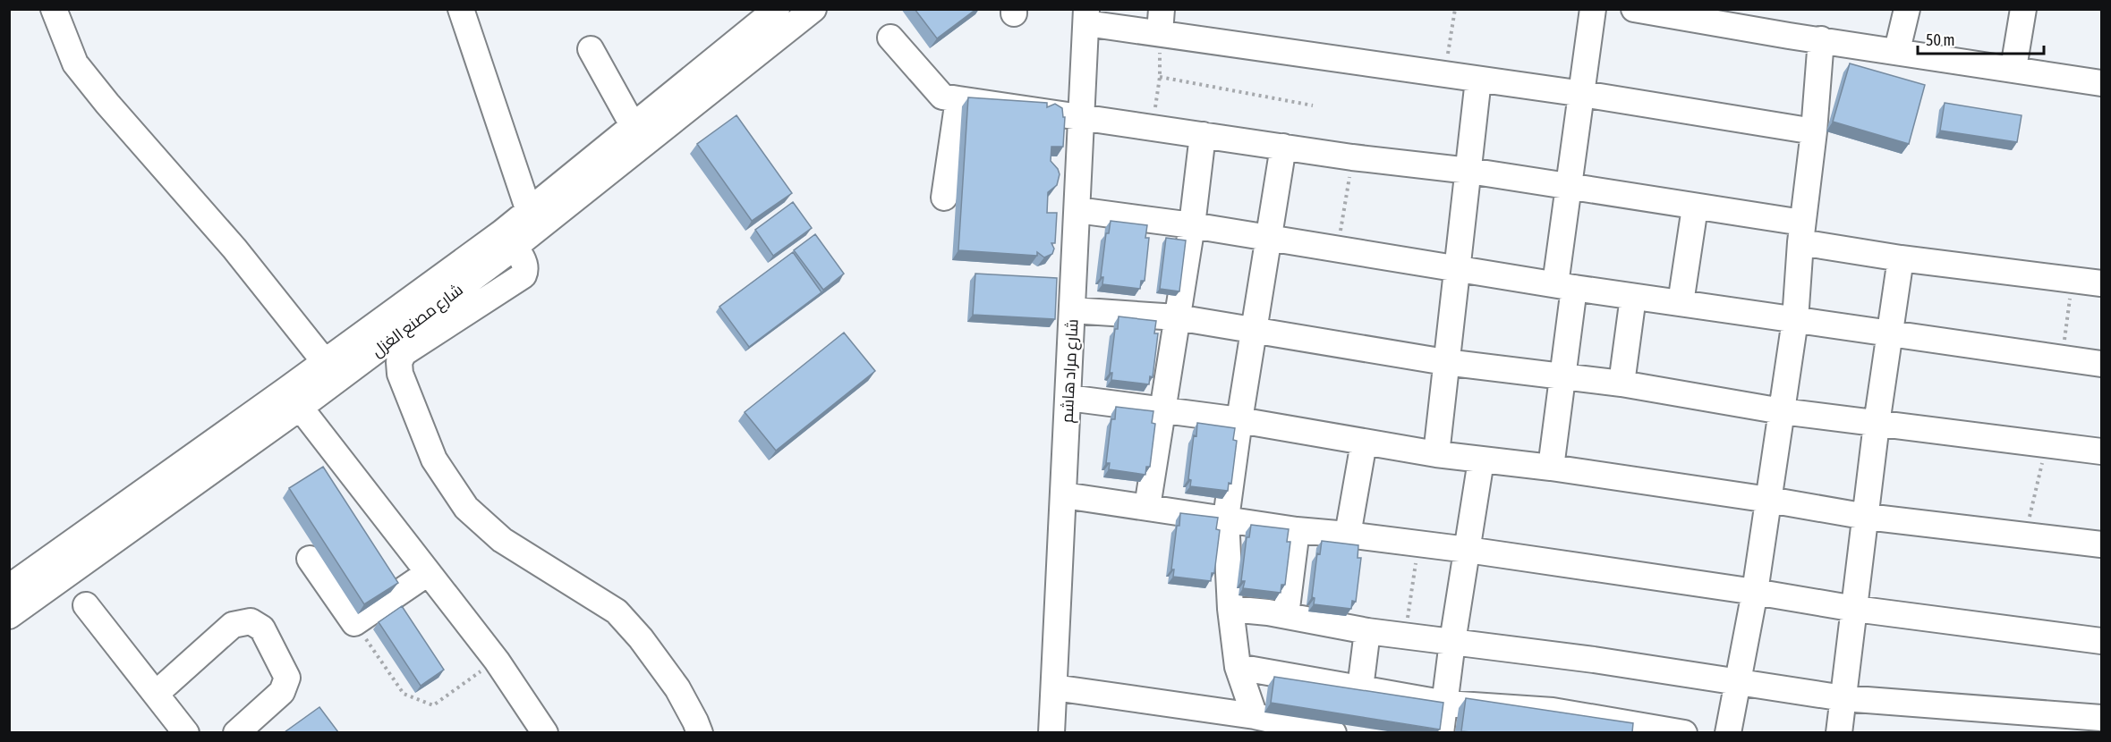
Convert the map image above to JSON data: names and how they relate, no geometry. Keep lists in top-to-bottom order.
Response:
{
  "streets": {
    "street": ["شارع مصنع الغزل", "شارع مراد هاشم"]
  },
  "scale_bar": "50 m"
}
